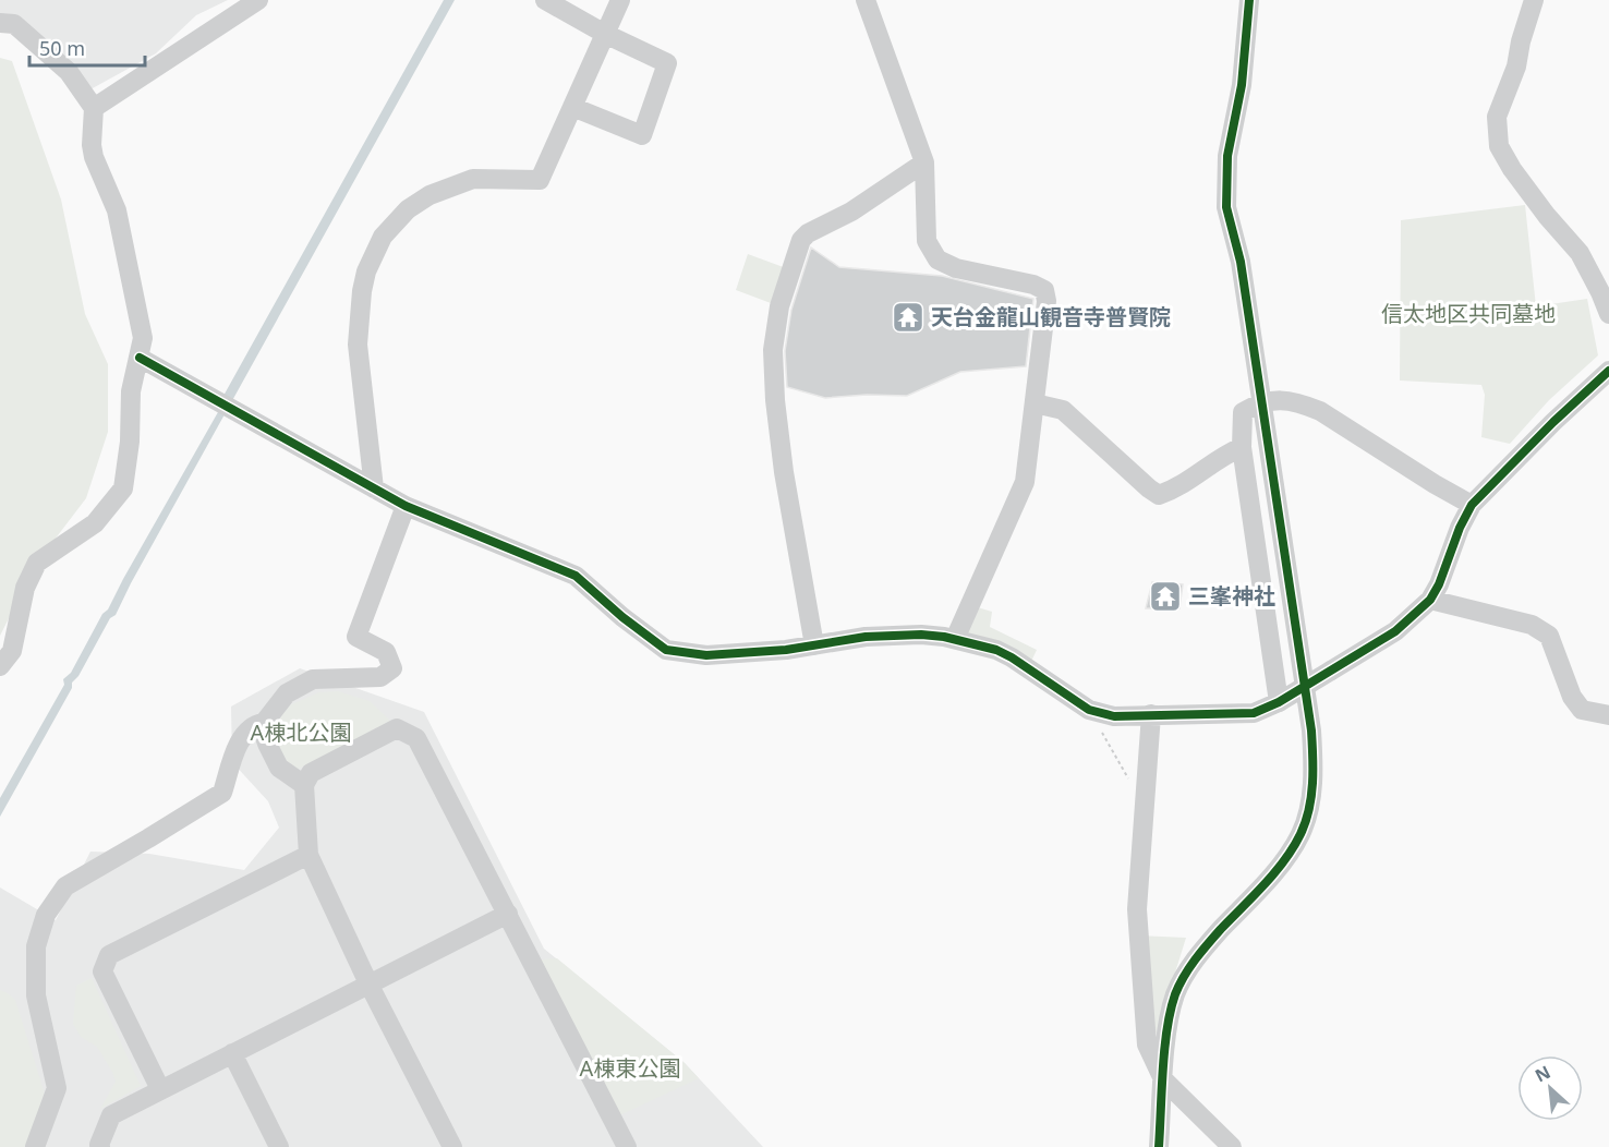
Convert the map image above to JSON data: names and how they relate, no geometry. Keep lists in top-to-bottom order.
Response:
{
  "parks": ["信太地区共同墓地", "A棟北公園", "A棟東公園"],
  "places": {
    "temple": ["天台金龍山観音寺普賢院", "三峯神社"]
  },
  "scale_bar": "50 m",
  "north": "top left"
}
